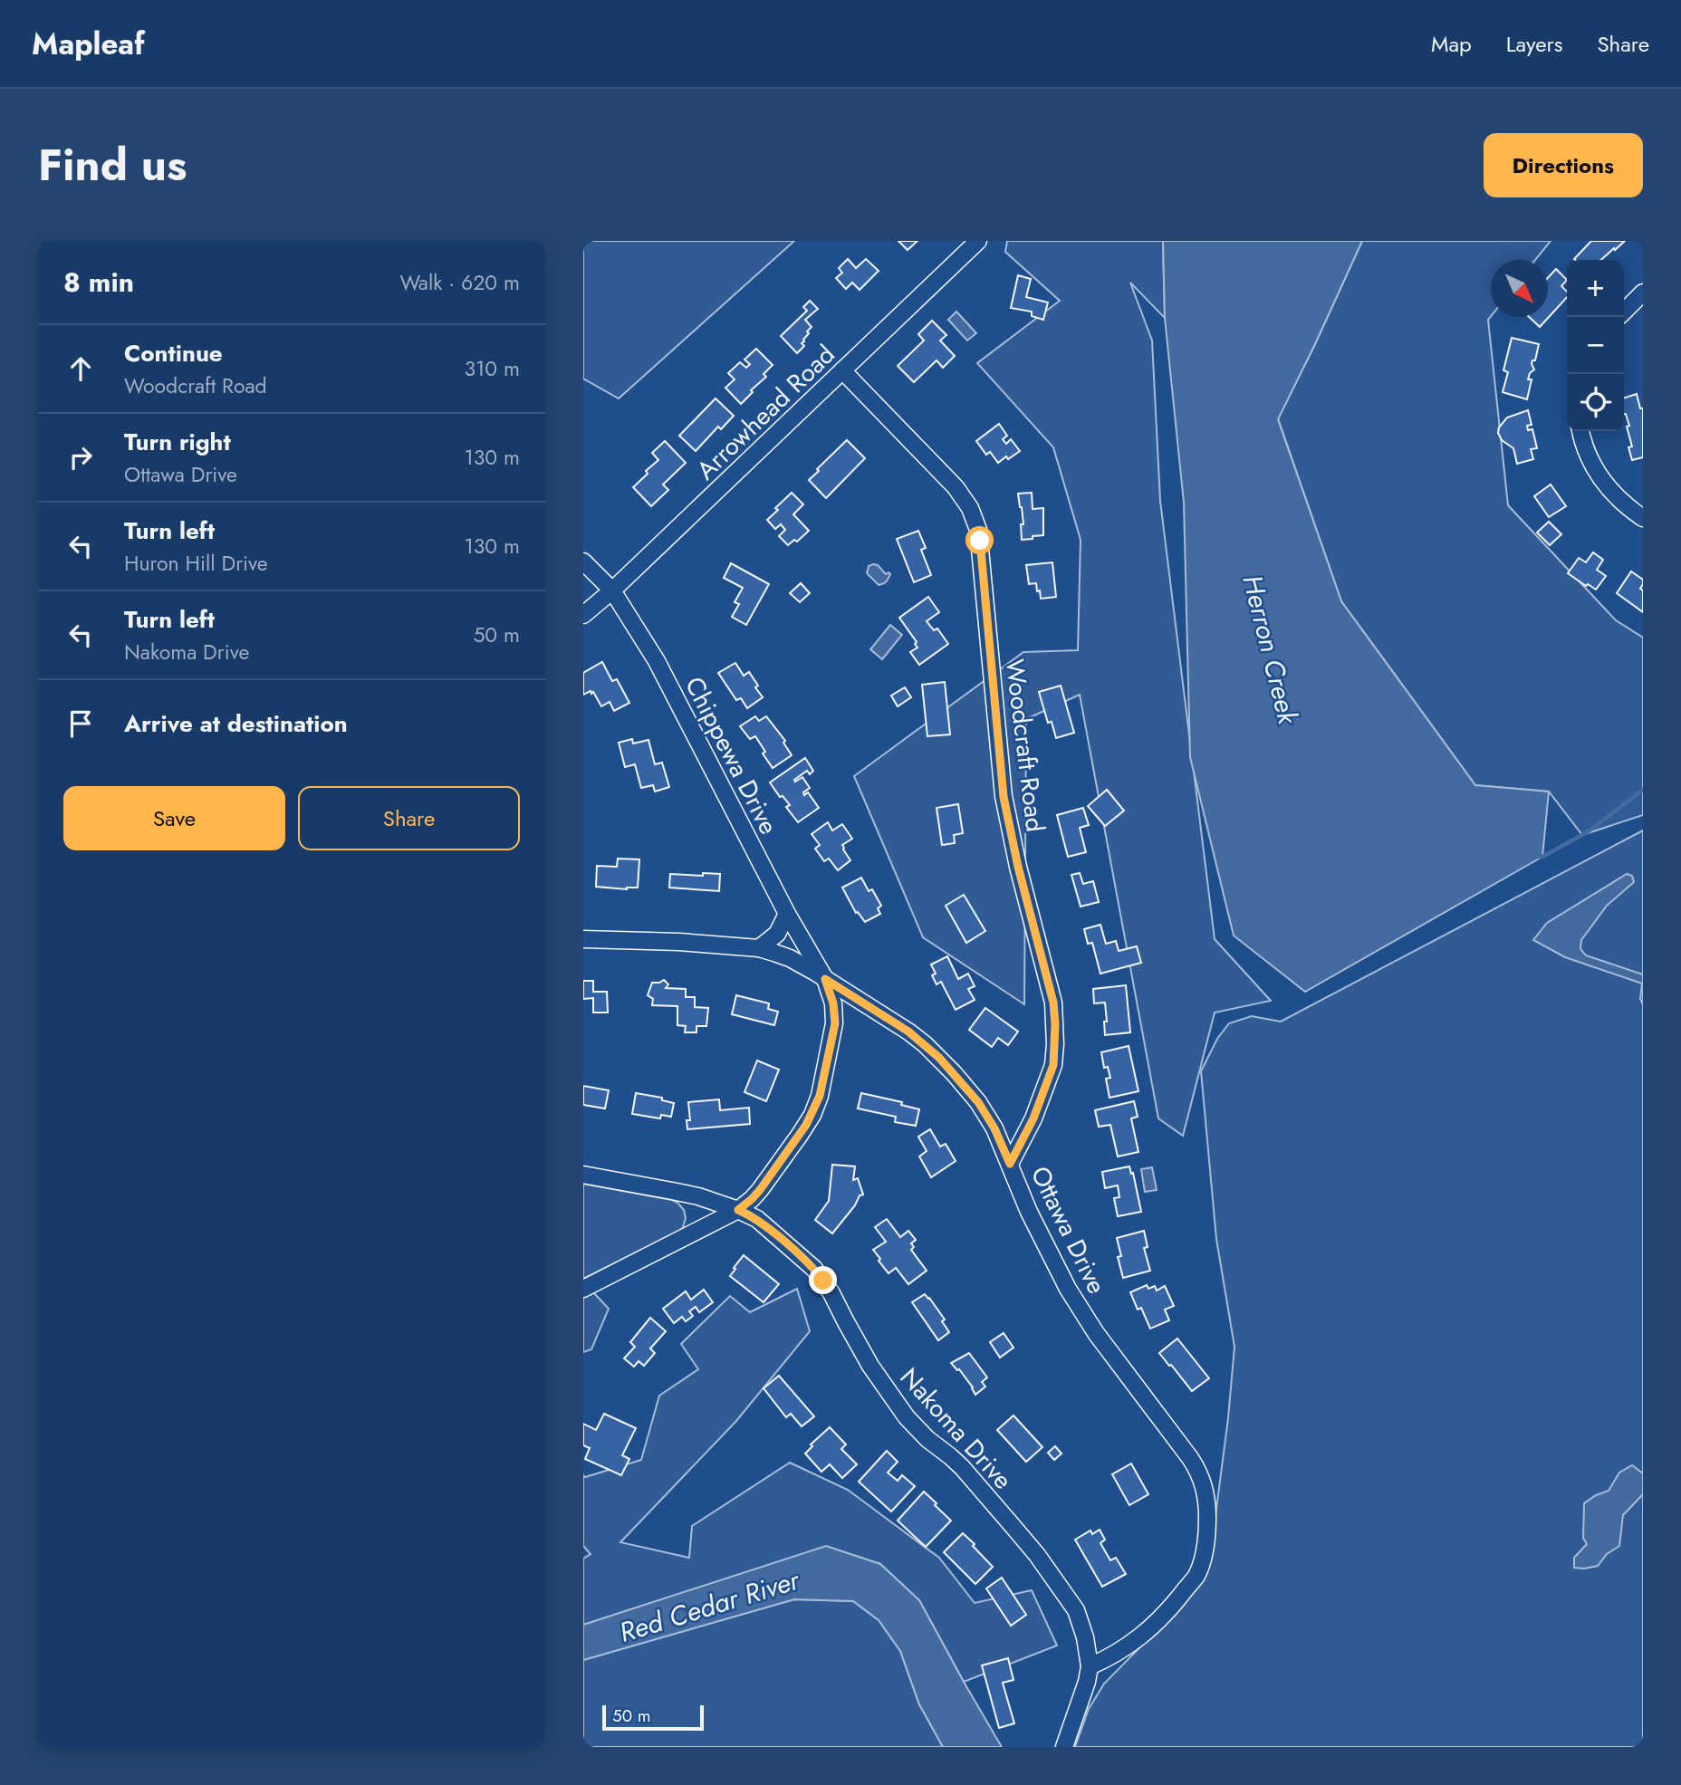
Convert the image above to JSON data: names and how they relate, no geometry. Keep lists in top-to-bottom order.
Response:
{
  "streets": {
    "street": [
      "Arrowhead Road",
      "Woodcraft Road",
      "Chippewa Drive",
      "Ottawa Drive",
      "Nakoma Drive"
    ]
  },
  "crossings": [
    ["Arrowhead Road", "Woodcraft Road"],
    ["Arrowhead Road", "Chippewa Drive"],
    ["Woodcraft Road", "Ottawa Drive"],
    ["Chippewa Drive", "Ottawa Drive"],
    ["Ottawa Drive", "Nakoma Drive"]
  ],
  "water": ["Herron Creek", "Red Cedar River"],
  "scale_bar": "50 m",
  "north": "bottom right",
  "page": {
    "header": "Mapleaf",
    "nav": ["Map", "Layers", "Share"],
    "title": "Find us",
    "buttons": [
      "Directions",
      ["Save", "Share"]
    ],
    "heading": ["8 min", "Walk · 620 m"],
    "map_buttons": ["+", "−"],
    "list": [
      ["Continue", "Woodcraft Road", "310 m"],
      ["Turn right", "Ottawa Drive", "130 m"],
      ["Turn left", "Huron Hill Drive", "130 m"],
      ["Turn left", "Nakoma Drive", "50 m"],
      "Arrive at destination"
    ],
    "scale": "50 m"
  }
}
